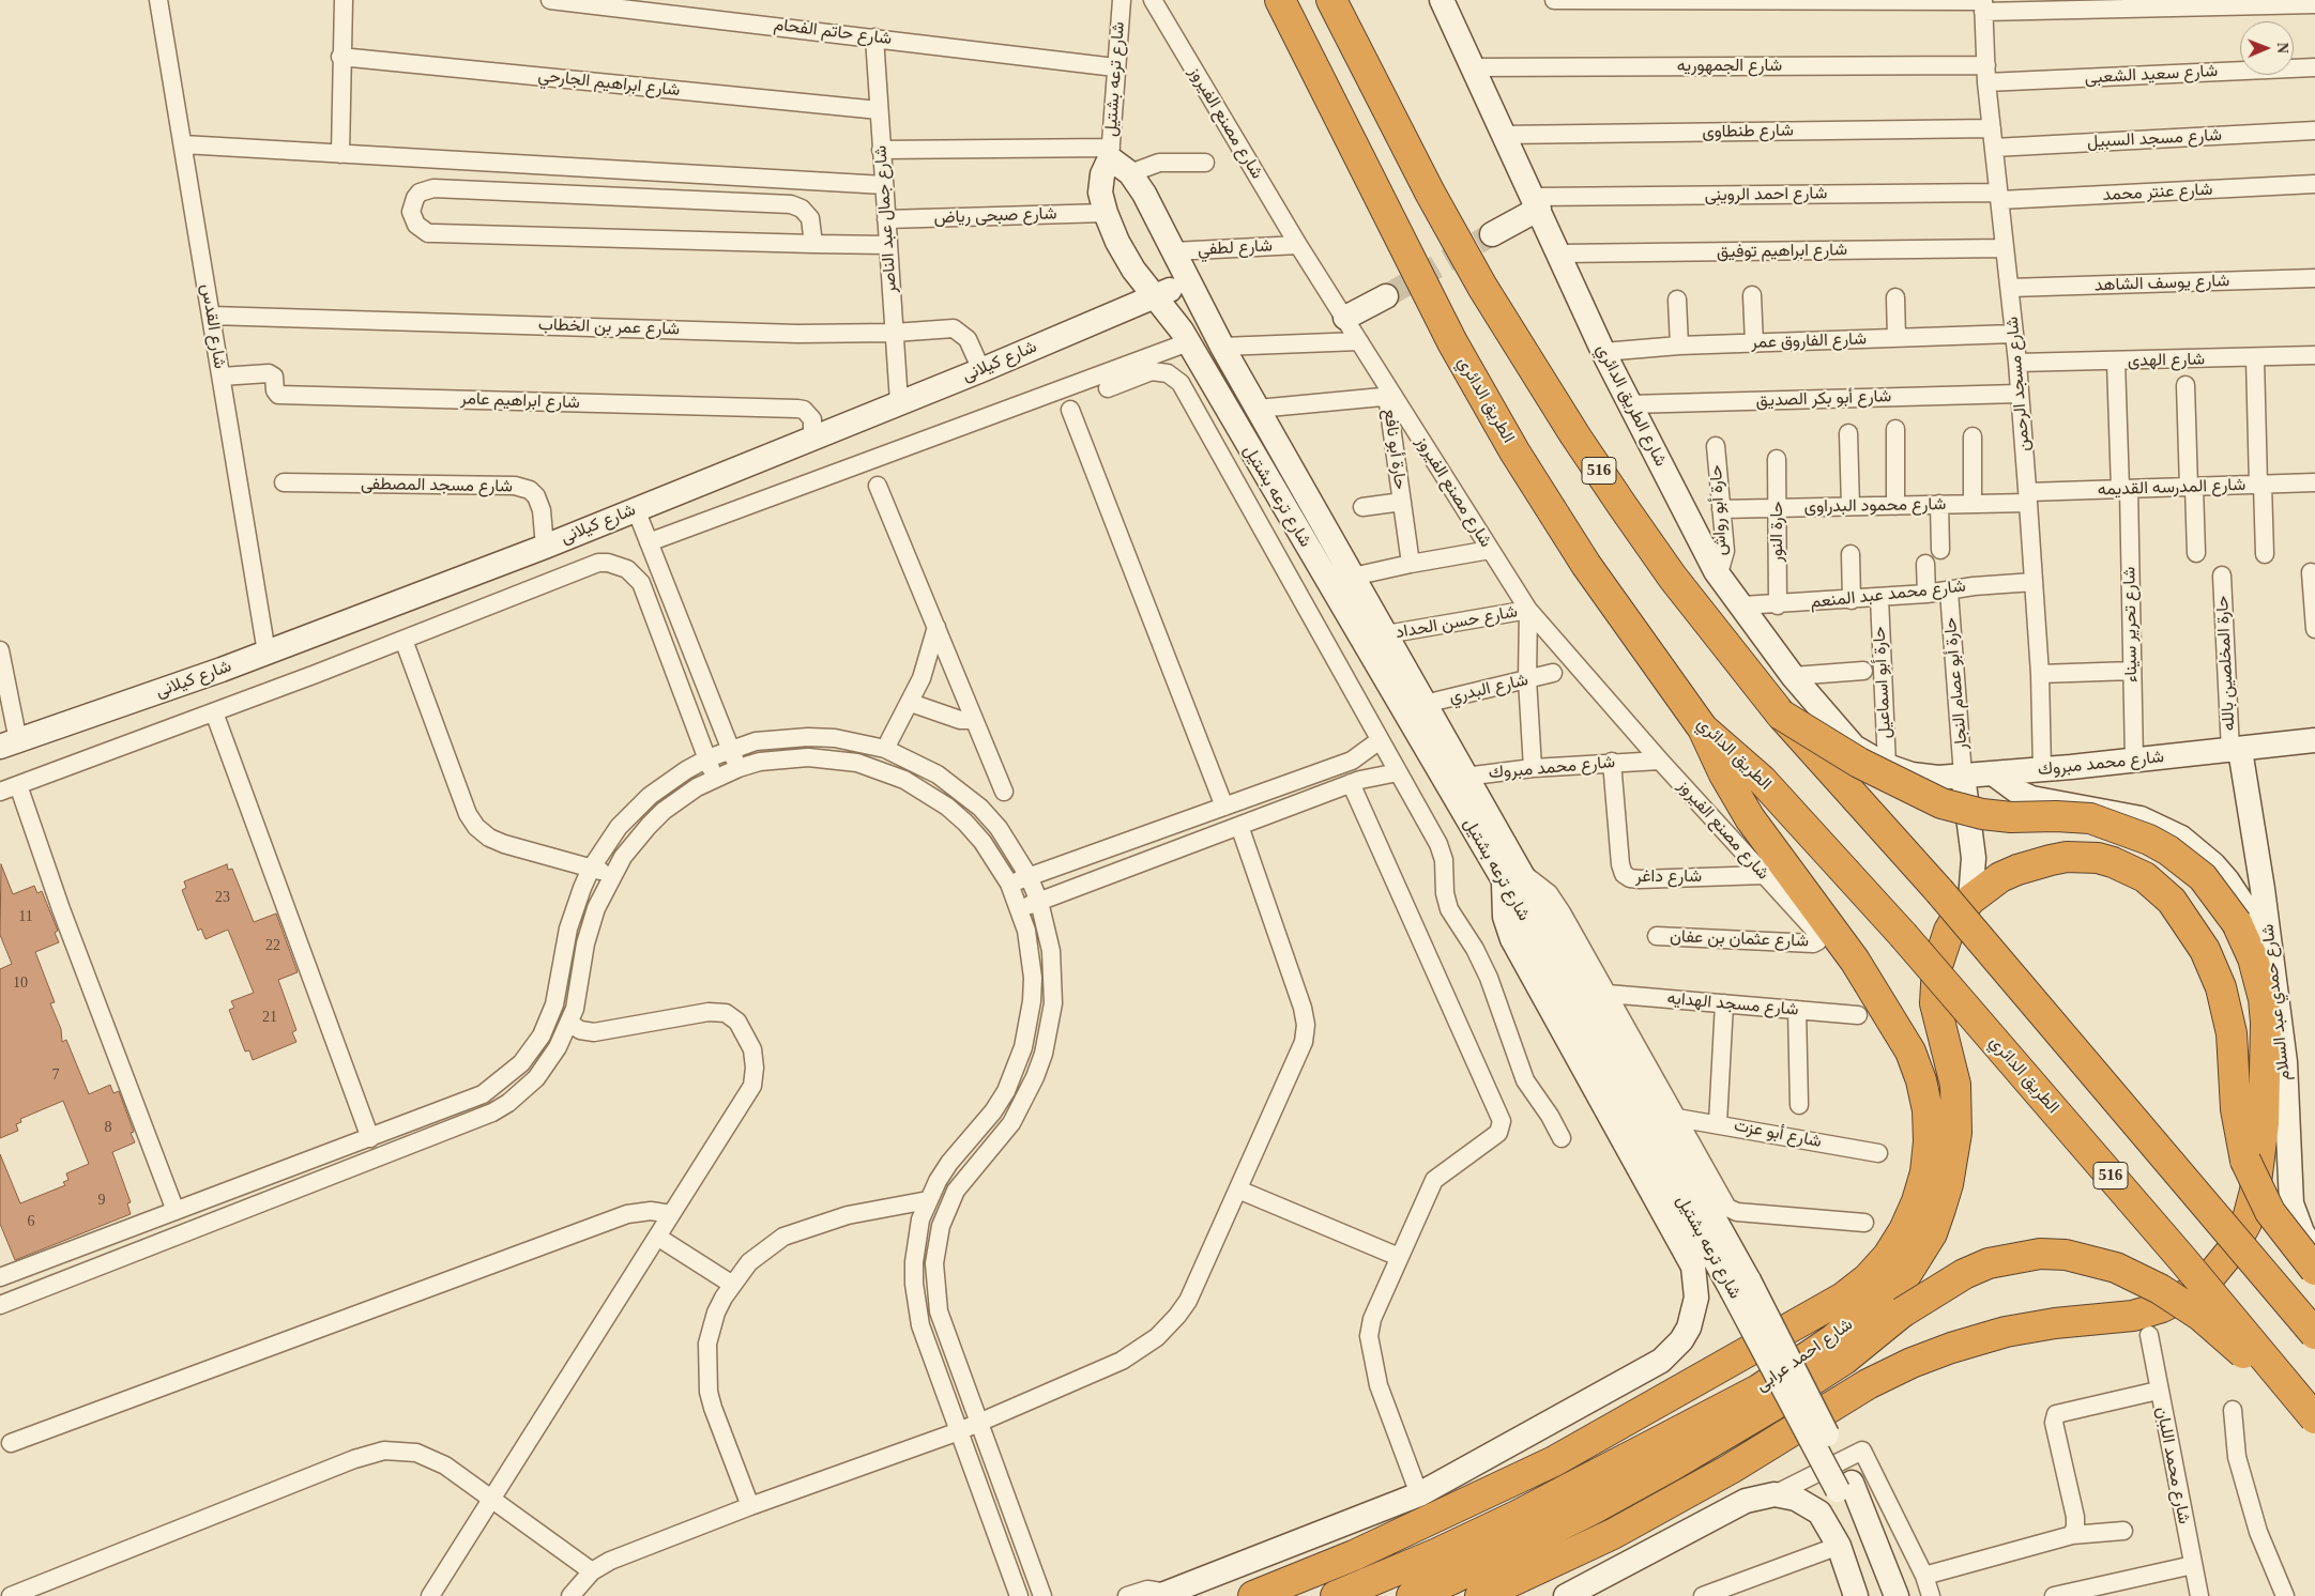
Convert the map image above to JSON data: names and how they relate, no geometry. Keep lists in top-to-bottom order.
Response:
{
  "streets": {
    "highway": ["الطريق الدائري", "516", "شارع احمد عرابى"],
    "street": [
      "شارع حاتم الفحام",
      "شارع الجمهوريه",
      "شارع سعيد الشعبى",
      "شارع ترعه بشتيل",
      "شارع ابراهيم الجارحي",
      "شارع مصنع الفيروز",
      "شارع طنطاوى",
      "شارع مسجد السبيل",
      "شارع عنتر محمد",
      "شارع احمد الروينى",
      "شارع صبحى رياض",
      "شارع جمال عبد الناصر",
      "شارع لطفي",
      "شارع ابراهيم توفيق",
      "شارع يوسف الشاهد",
      "شارع القدس",
      "شارع عمر بن الخطاب",
      "شارع الفاروق عمر",
      "شارع الهدى",
      "شارع كيلانى",
      "شارع مسجد الرحمن",
      "شارع أبو بكر الصديق",
      "شارع ابراهيم عامر",
      "شارع الطريق الدائري",
      "حارة أبو نافع",
      "شارع مسجد المصطفى",
      "شارع المدرسه القديمه",
      "شارع محمود البدراوى",
      "حارة أبو رواش",
      "حارة النور",
      "شارع محمد عبد المنعم",
      "شارع حسن الحداد",
      "شارع تحرير سيناء",
      "حارة المخلصين بالله",
      "حارة أبو اسماعيل",
      "حارة أبو عصام النجار",
      "شارع البدري",
      "شارع محمد مبروك",
      "شارع داغر",
      "شارع عثمان بن عفان",
      "شارع حمدي عبد السلام",
      "شارع مسجد الهدايه",
      "شارع أبو عزت",
      "شارع محمد اللبان"
    ]
  },
  "crossings": [
    ["شارع حاتم الفحام", "شارع ترعه بشتيل"],
    ["شارع حاتم الفحام", "شارع جمال عبد الناصر"],
    ["شارع الجمهوريه", "شارع سعيد الشعبى"],
    ["شارع الجمهوريه", "شارع مسجد الرحمن"],
    ["شارع الجمهوريه", "شارع الطريق الدائري"],
    ["شارع سعيد الشعبى", "شارع مسجد الرحمن"],
    ["شارع ترعه بشتيل", "شارع صبحى رياض"],
    ["شارع ترعه بشتيل", "شارع لطفي"],
    ["شارع ترعه بشتيل", "شارع كيلانى"],
    ["شارع ترعه بشتيل", "شارع حسن الحداد"],
    ["شارع ترعه بشتيل", "شارع البدري"],
    ["شارع ترعه بشتيل", "شارع محمد مبروك"],
    ["شارع ترعه بشتيل", "شارع مسجد الهدايه"],
    ["شارع ترعه بشتيل", "شارع أبو عزت"],
    ["شارع ابراهيم الجارحي", "شارع جمال عبد الناصر"],
    ["شارع مصنع الفيروز", "شارع لطفي"],
    ["شارع مصنع الفيروز", "حارة أبو نافع"],
    ["شارع مصنع الفيروز", "شارع حسن الحداد"],
    ["شارع مصنع الفيروز", "شارع محمد مبروك"],
    ["شارع مصنع الفيروز", "شارع داغر"],
    ["شارع مصنع الفيروز", "شارع عثمان بن عفان"],
    ["شارع طنطاوى", "شارع مسجد الرحمن"],
    ["شارع طنطاوى", "شارع الطريق الدائري"],
    ["شارع مسجد السبيل", "شارع مسجد الرحمن"],
    ["شارع عنتر محمد", "شارع احمد الروينى"],
    ["شارع عنتر محمد", "شارع مسجد الرحمن"],
    ["شارع احمد الروينى", "شارع مسجد الرحمن"],
    ["شارع احمد الروينى", "شارع الطريق الدائري"],
    ["شارع صبحى رياض", "شارع جمال عبد الناصر"],
    ["شارع جمال عبد الناصر", "شارع عمر بن الخطاب"],
    ["شارع جمال عبد الناصر", "شارع كيلانى"],
    ["شارع ابراهيم توفيق", "شارع مسجد الرحمن"],
    ["شارع ابراهيم توفيق", "شارع الطريق الدائري"],
    ["شارع يوسف الشاهد", "شارع مسجد الرحمن"],
    ["شارع القدس", "شارع عمر بن الخطاب"],
    ["شارع القدس", "شارع كيلانى"],
    ["شارع القدس", "شارع ابراهيم عامر"],
    ["شارع عمر بن الخطاب", "شارع كيلانى"],
    ["شارع الفاروق عمر", "شارع مسجد الرحمن"],
    ["شارع الفاروق عمر", "شارع الطريق الدائري"],
    ["شارع الهدى", "شارع مسجد الرحمن"],
    ["شارع الهدى", "شارع تحرير سيناء"],
    ["شارع كيلانى", "شارع ابراهيم عامر"],
    ["شارع كيلانى", "شارع مسجد المصطفى"],
    ["شارع مسجد الرحمن", "شارع أبو بكر الصديق"],
    ["شارع مسجد الرحمن", "شارع المدرسه القديمه"],
    ["شارع مسجد الرحمن", "شارع محمود البدراوى"],
    ["شارع مسجد الرحمن", "شارع محمد عبد المنعم"],
    ["شارع مسجد الرحمن", "شارع محمد مبروك"],
    ["شارع أبو بكر الصديق", "شارع الطريق الدائري"],
    ["الطريق الدائري", "شارع احمد عرابى"],
    ["شارع الطريق الدائري", "حارة أبو رواش"],
    ["شارع الطريق الدائري", "شارع محمد عبد المنعم"],
    ["شارع الطريق الدائري", "حارة أبو اسماعيل"],
    ["شارع الطريق الدائري", "شارع محمد مبروك"],
    ["شارع المدرسه القديمه", "شارع محمود البدراوى"],
    ["شارع المدرسه القديمه", "شارع تحرير سيناء"],
    ["شارع محمود البدراوى", "حارة أبو رواش"],
    ["شارع محمود البدراوى", "حارة النور"],
    ["حارة النور", "شارع محمد عبد المنعم"],
    ["شارع محمد عبد المنعم", "حارة أبو اسماعيل"],
    ["شارع محمد عبد المنعم", "حارة أبو عصام النجار"],
    ["شارع تحرير سيناء", "شارع محمد مبروك"],
    ["حارة المخلصين بالله", "شارع محمد مبروك"],
    ["حارة المخلصين بالله", "شارع حمدي عبد السلام"],
    ["حارة أبو اسماعيل", "شارع محمد مبروك"],
    ["حارة أبو عصام النجار", "شارع محمد مبروك"],
    ["شارع محمد مبروك", "شارع داغر"],
    ["شارع محمد مبروك", "شارع حمدي عبد السلام"]
  ],
  "house_numbers": [
    "23",
    "11",
    "22",
    "10",
    "21",
    "7",
    "8",
    "9",
    "6"
  ],
  "north": "right"
}
